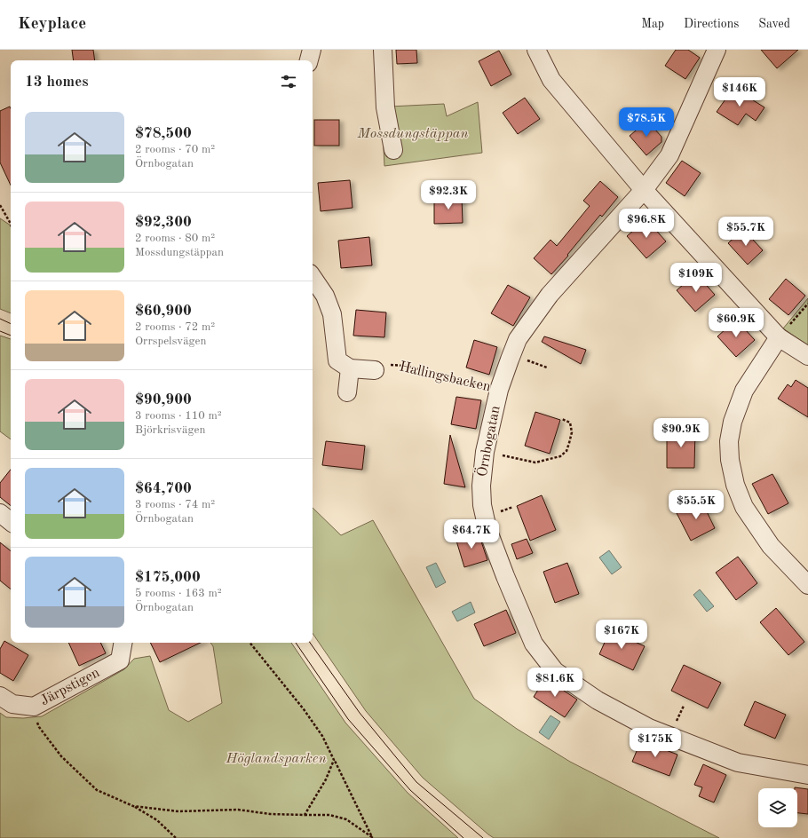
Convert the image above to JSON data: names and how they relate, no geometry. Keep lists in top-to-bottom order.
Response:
{
  "streets": {
    "street": ["Örnbogatan", "Järpstigen"],
    "path": ["Hallingsbacken"]
  },
  "crossings": [
    ["Hallingsbacken", "Örnbogatan"]
  ],
  "parks": ["Mossdungstäppan", "Höglandsparken"],
  "page": {
    "header": "Keyplace",
    "nav": ["Map", "Directions", "Saved"],
    "heading": "13 homes",
    "price": [
      "$146K",
      "$78.5K",
      "$92.3K",
      "$96.8K",
      "$55.7K",
      "$109K",
      "$60.9K",
      "$90.9K",
      "$55.5K",
      "$64.7K",
      "$167K",
      "$81.6K",
      "$175K"
    ],
    "list": [
      {
        "name": "$78,500",
        "note": "2 rooms · 70 m² · Örnbogatan"
      },
      {
        "name": "$92,300",
        "note": "2 rooms · 80 m² · Mossdungstäppan"
      },
      {
        "name": "$60,900",
        "note": "2 rooms · 72 m² · Orrspelsvägen"
      },
      {
        "name": "$90,900",
        "note": "3 rooms · 110 m² · Björkrisvägen"
      },
      {
        "name": "$64,700",
        "note": "3 rooms · 74 m² · Örnbogatan"
      },
      {
        "name": "$175,000",
        "note": "5 rooms · 163 m² · Örnbogatan"
      }
    ]
  }
}
